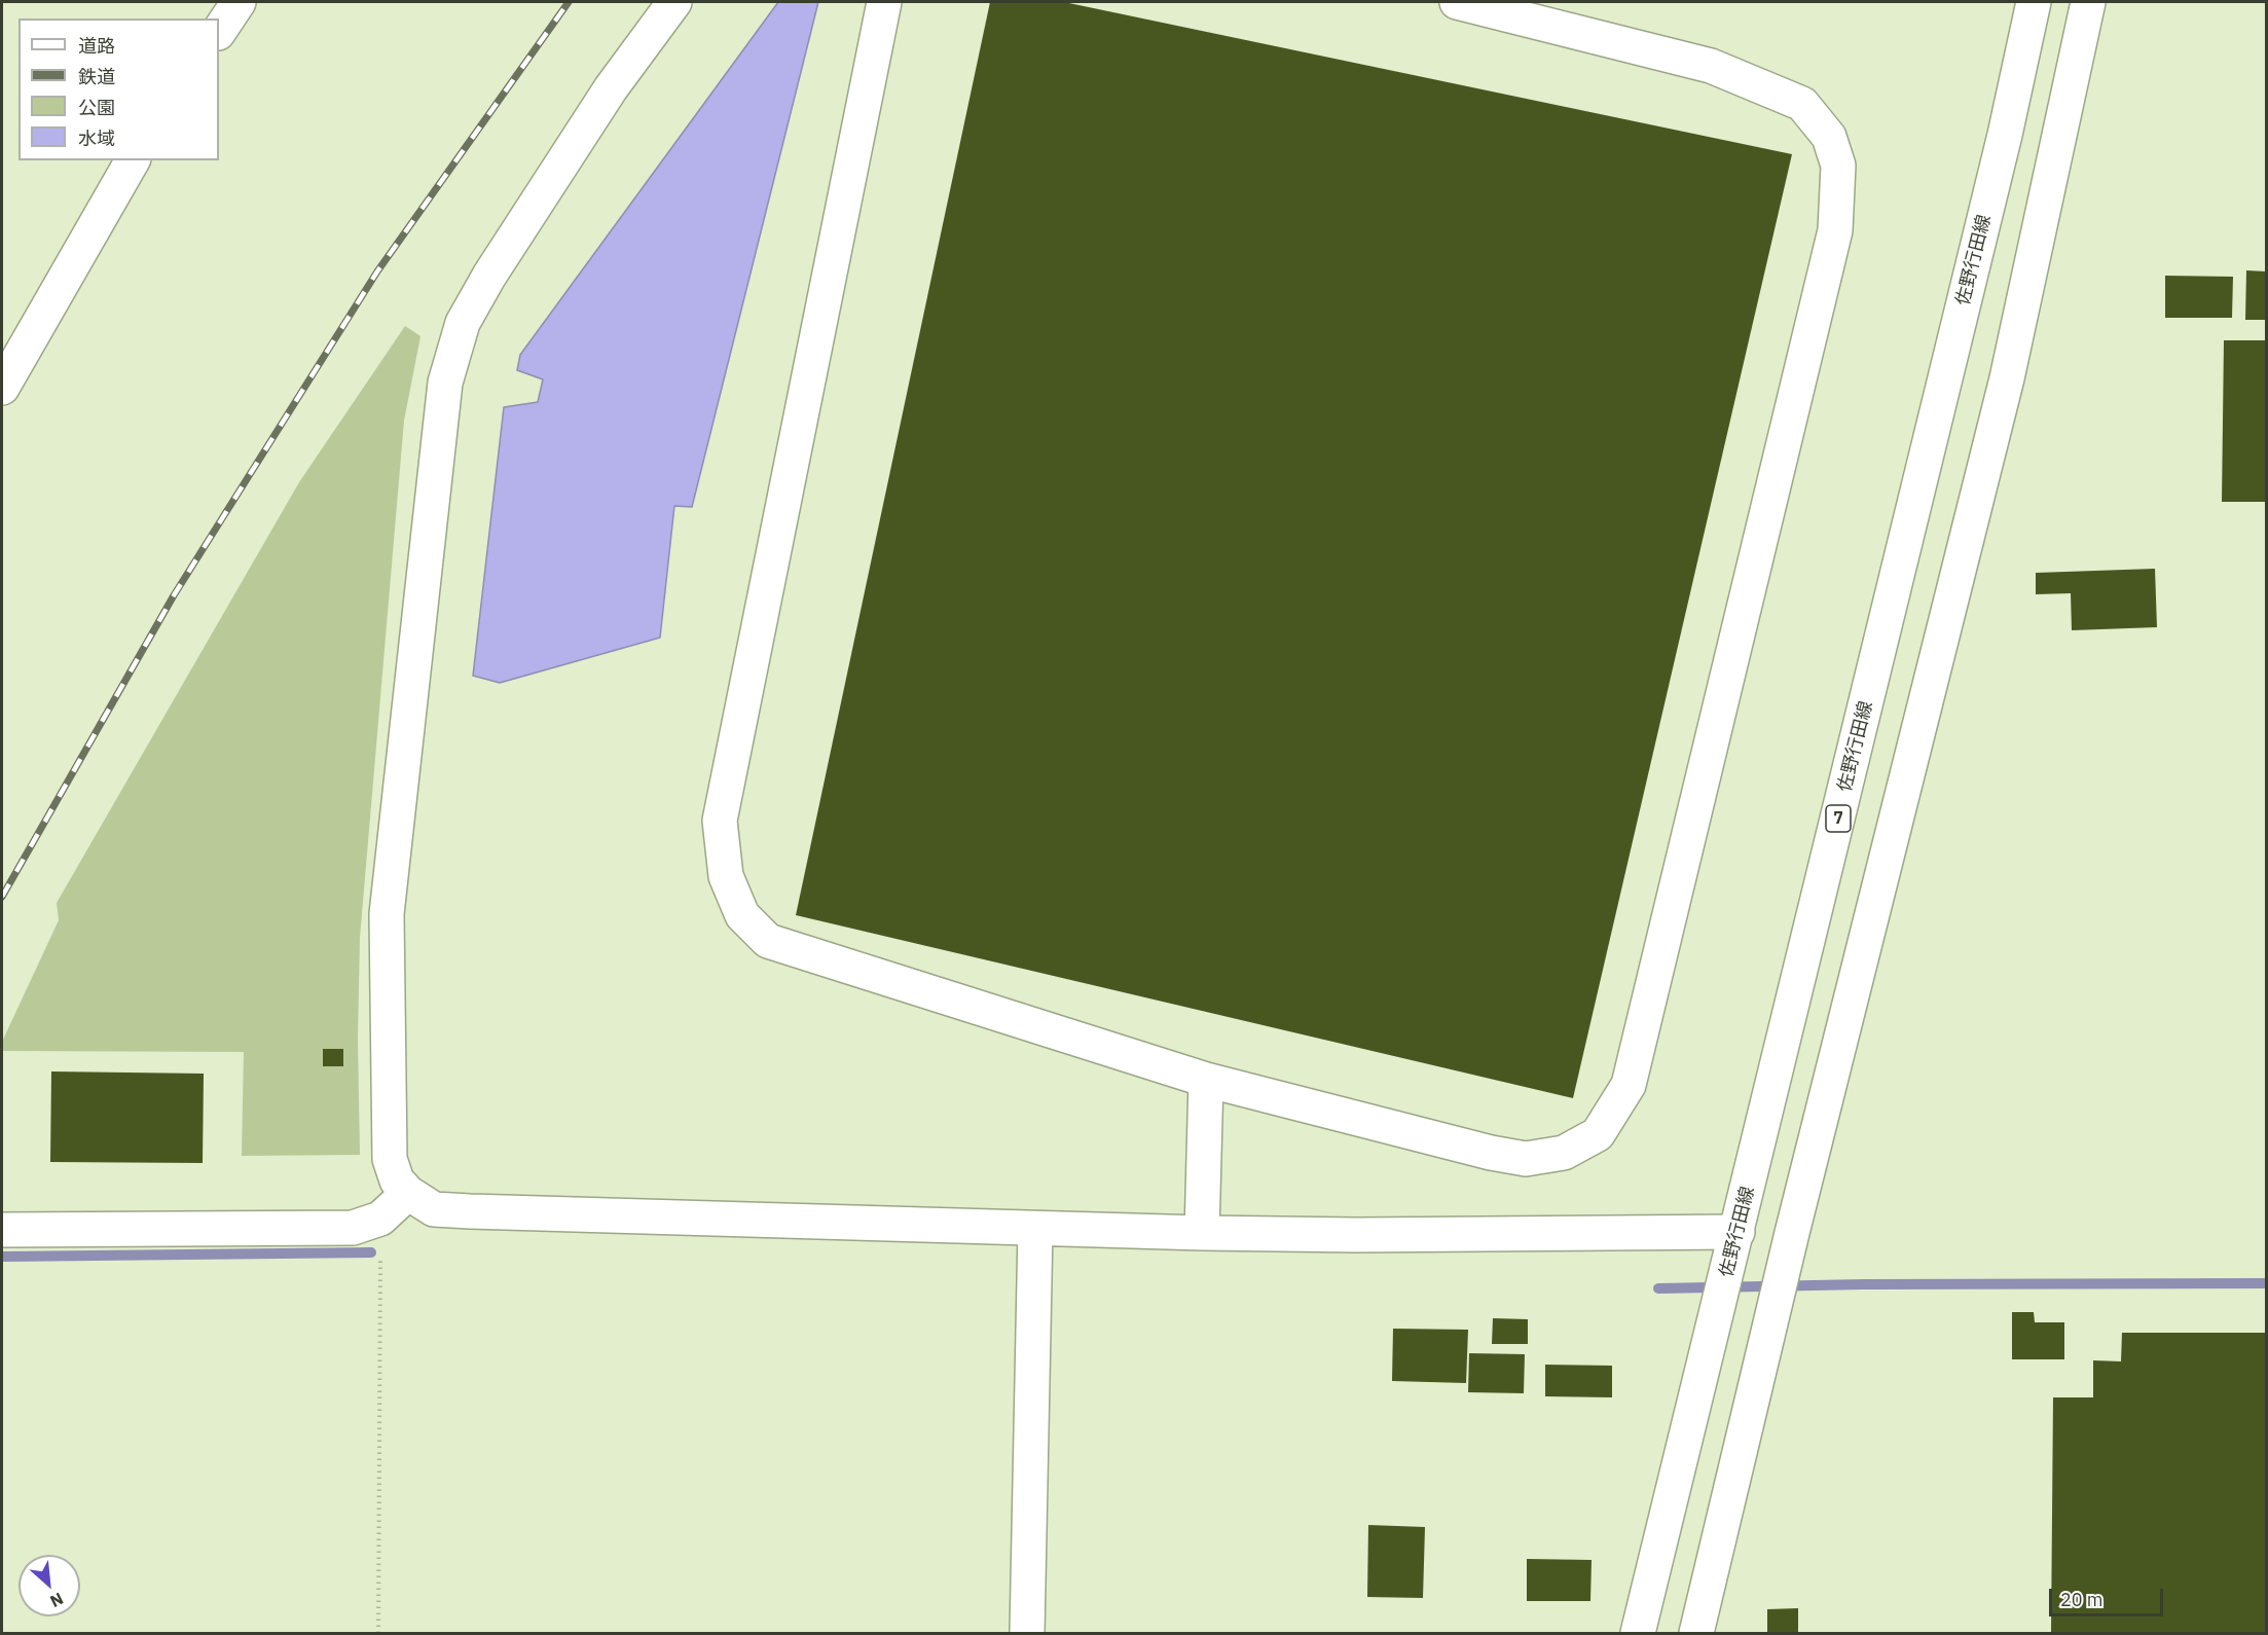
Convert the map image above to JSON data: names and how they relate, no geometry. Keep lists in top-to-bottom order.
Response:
{
  "streets": {
    "main road": ["佐野行田線", "7"]
  },
  "legend": [
    "道路",
    "鉄道",
    "公園",
    "水域"
  ],
  "scale_bar": "20 m",
  "north": "bottom right"
}
